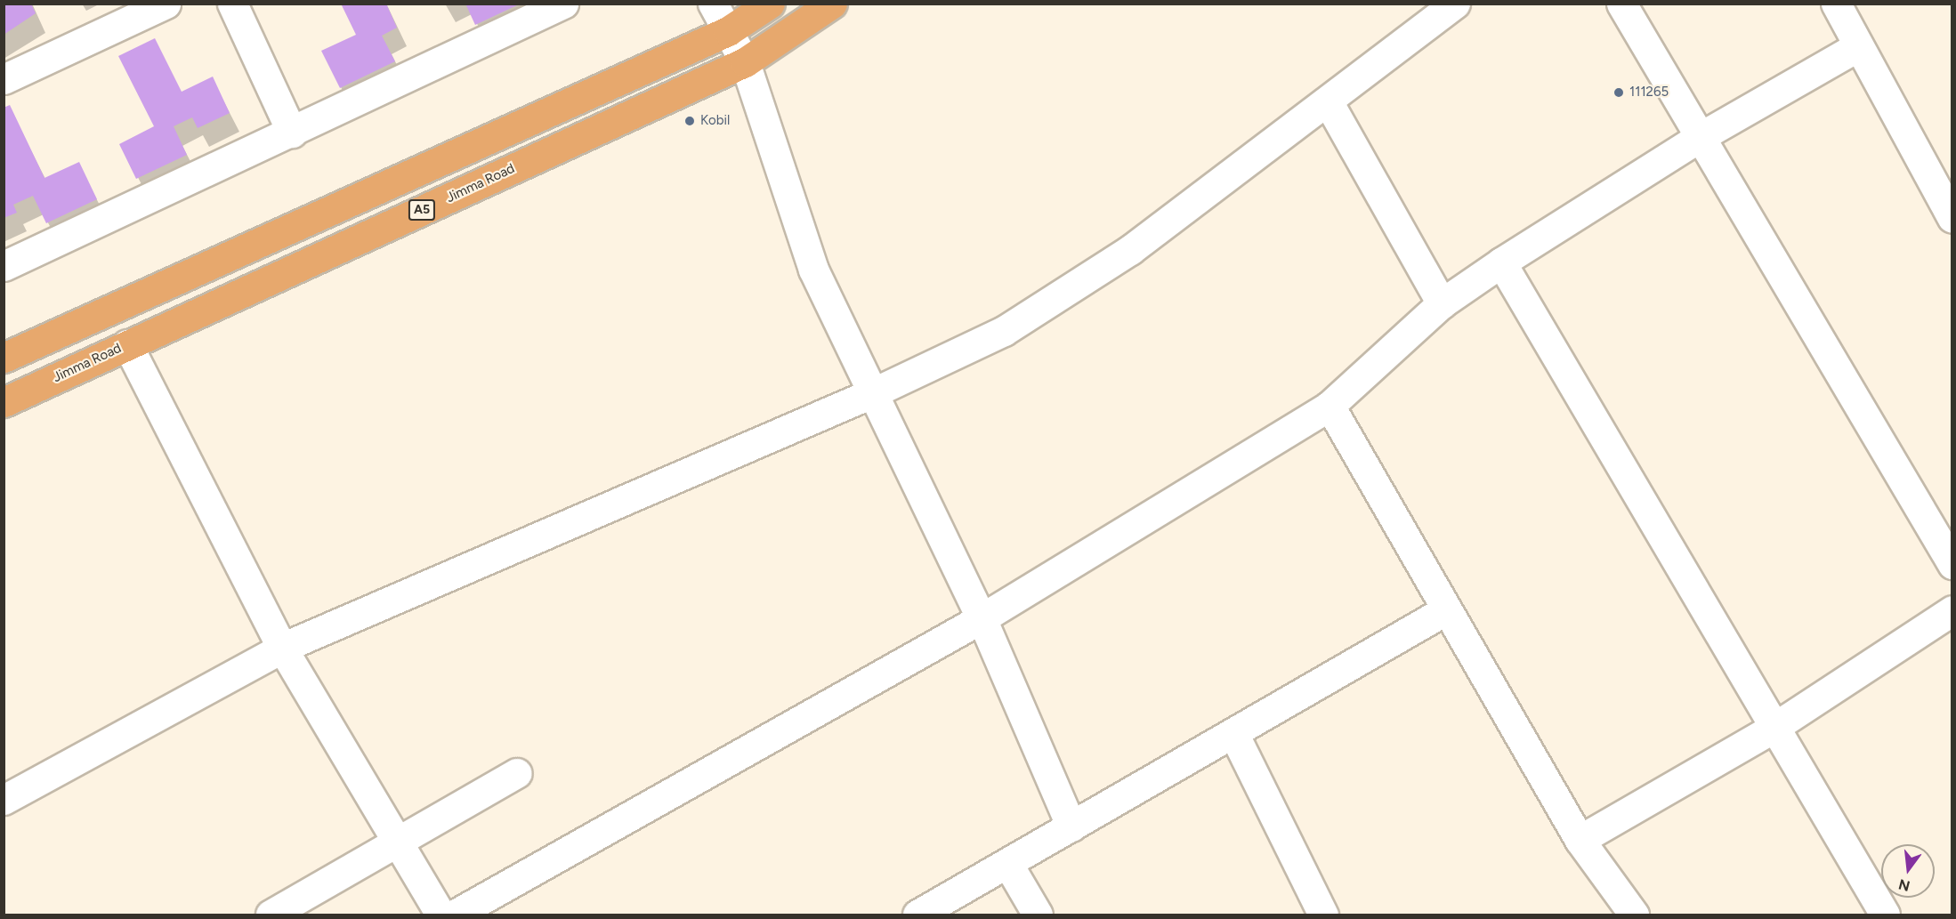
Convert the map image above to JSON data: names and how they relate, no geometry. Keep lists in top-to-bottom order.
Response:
{
  "streets": {
    "highway": ["Jimma Road", "A5"]
  },
  "places": ["111265", "Kobil"],
  "north": "bottom"
}
